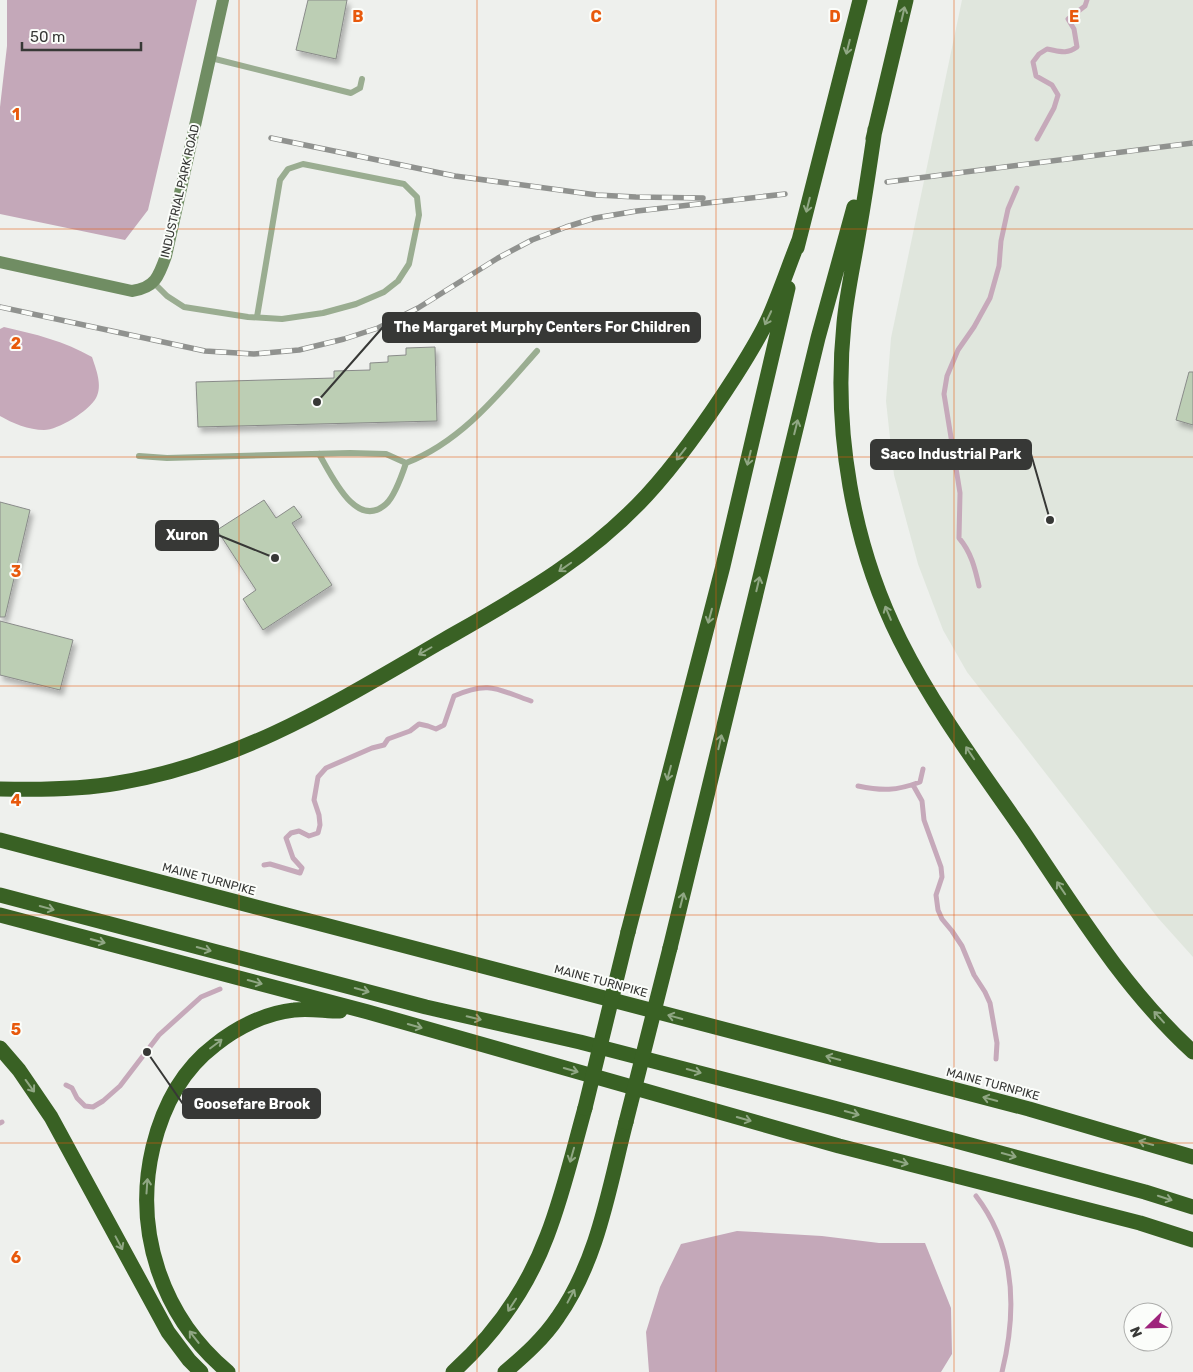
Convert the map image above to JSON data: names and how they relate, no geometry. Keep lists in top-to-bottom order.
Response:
{
  "streets": {
    "highway": ["MAINE TURNPIKE"],
    "street": ["INDUSTRIAL PARK ROAD"]
  },
  "places": [
    "The Margaret Murphy Centers For Children",
    "Saco Industrial Park",
    "Xuron",
    "Goosefare Brook"
  ],
  "scale_bar": "50 m",
  "north": "bottom left",
  "grid": {
    "columns": [
      "B",
      "C",
      "D",
      "E"
    ],
    "rows": [
      "1",
      "2",
      "3",
      "4",
      "5",
      "6"
    ]
  }
}
